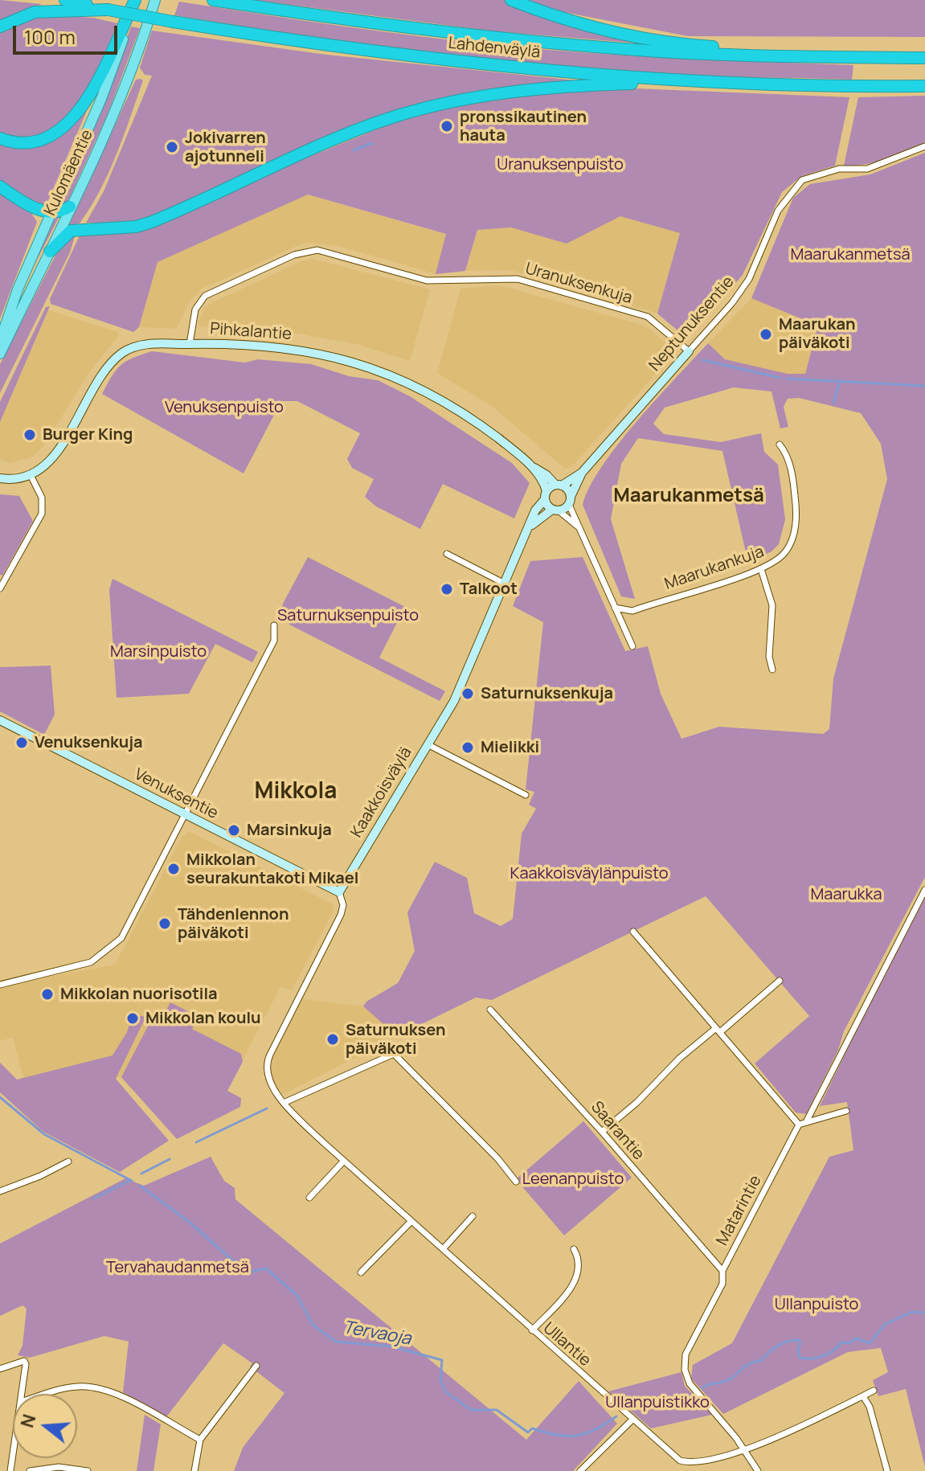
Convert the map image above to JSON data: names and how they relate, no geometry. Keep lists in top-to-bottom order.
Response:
{
  "streets": {
    "highway": ["Lahdenväylä"],
    "main road": ["Kulomäentie"],
    "street": [
      "Uranuksenkuja",
      "Neptunuksentie",
      "Pihkalantie",
      "Maarukankuja",
      "Kaakkoisväylä",
      "Venuksentie",
      "Saarantie",
      "Matarintie",
      "Ullantie"
    ]
  },
  "crossings": [
    ["Uranuksenkuja", "Neptunuksentie"],
    ["Uranuksenkuja", "Pihkalantie"],
    ["Neptunuksentie", "Pihkalantie"],
    ["Neptunuksentie", "Kaakkoisväylä"],
    ["Pihkalantie", "Kaakkoisväylä"],
    ["Kaakkoisväylä", "Venuksentie"],
    ["Kaakkoisväylä", "Ullantie"],
    ["Saarantie", "Matarintie"],
    ["Matarintie", "Ullantie"]
  ],
  "districts": ["Maarukanmetsä", "Mikkola"],
  "water": ["Tervaoja"],
  "parks": [
    "Uranuksenpuisto",
    "Maarukanmetsä",
    "Venuksenpuisto",
    "Saturnuksenpuisto",
    "Marsinpuisto",
    "Kaakkoisväylänpuisto",
    "Maarukka",
    "Leenanpuisto",
    "Tervahaudanmetsä",
    "Ullanpuisto",
    "Ullanpuistikko"
  ],
  "places": [
    "pronssikautinen hauta",
    "Jokivarren ajotunneli",
    "Maarukan päiväkoti",
    "Burger King",
    "Talkoot",
    "Saturnuksenkuja",
    "Venuksenkuja",
    "Mielikki",
    "Marsinkuja",
    "Mikkolan seurakuntakoti Mikael",
    "Tähdenlennon päiväkoti",
    "Mikkolan nuorisotila",
    "Mikkolan koulu",
    "Saturnuksen päiväkoti"
  ],
  "scale_bar": "100 m",
  "north": "left"
}
